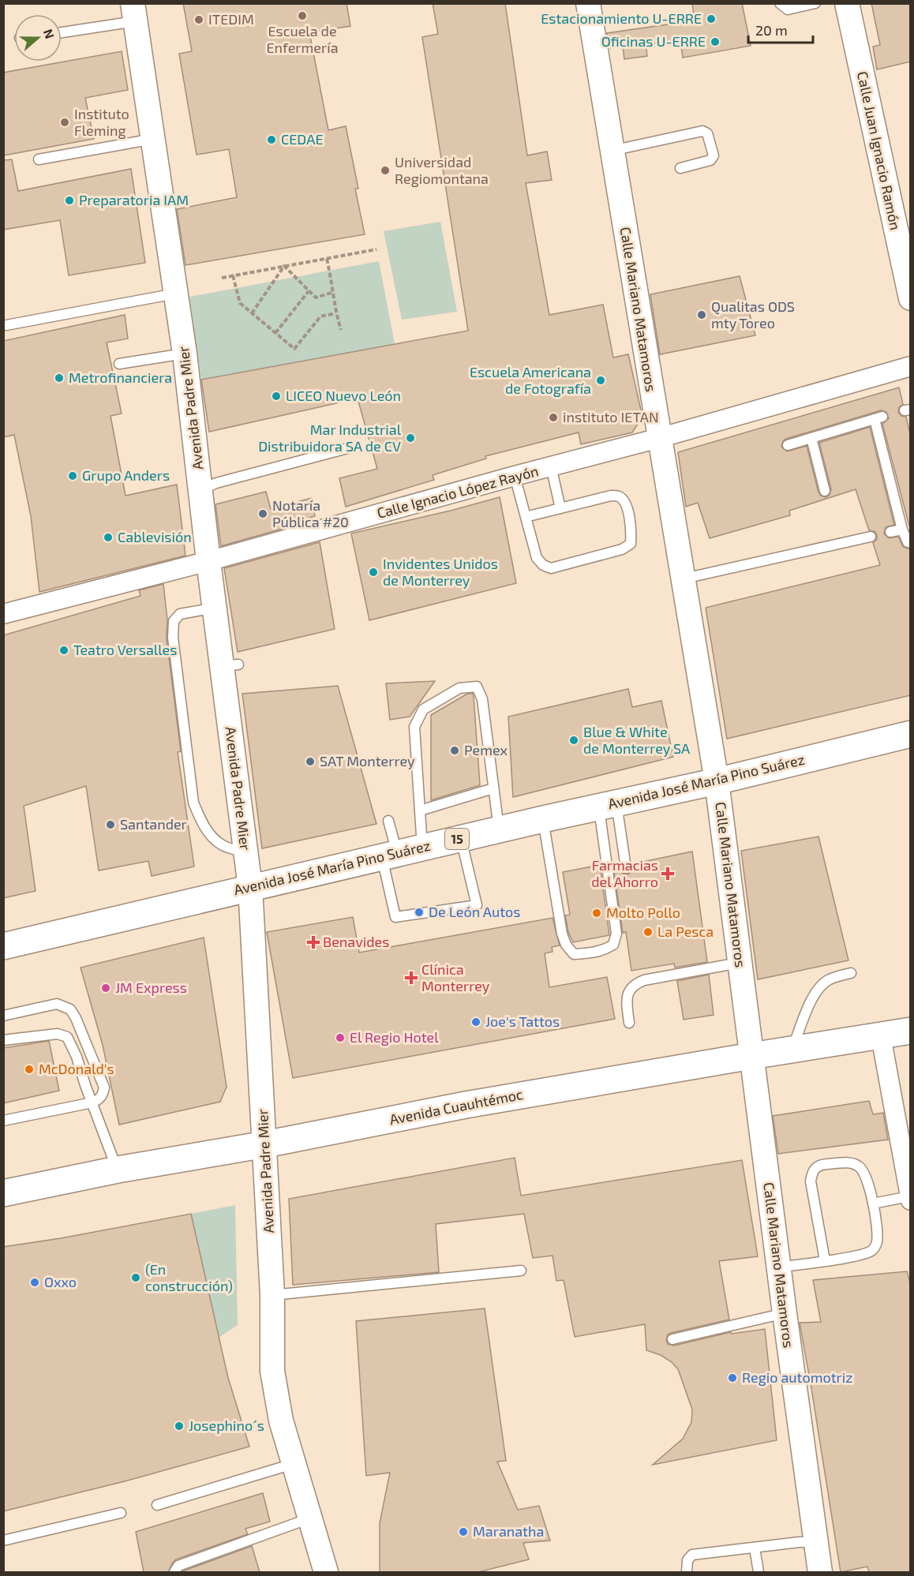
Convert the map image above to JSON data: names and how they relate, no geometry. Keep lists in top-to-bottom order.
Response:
{
  "streets": {
    "highway": ["Avenida José María Pino Suárez", "15", "Avenida Cuauhtémoc"],
    "street": [
      "Calle Juan Ignacio Ramón",
      "Calle Mariano Matamoros",
      "Avenida Padre Mier",
      "Calle Ignacio López Rayón"
    ]
  },
  "crossings": [
    ["Calle Mariano Matamoros", "Calle Ignacio López Rayón"],
    ["Calle Mariano Matamoros", "Avenida José María Pino Suárez"],
    ["Calle Mariano Matamoros", "Avenida Cuauhtémoc"],
    ["Avenida Padre Mier", "Calle Ignacio López Rayón"],
    ["Avenida Padre Mier", "Avenida José María Pino Suárez"],
    ["Avenida Padre Mier", "Avenida Cuauhtémoc"]
  ],
  "places": {
    "other": [
      "Escuela de Enfermería",
      "Estacionamiento U-ERRE",
      "ITEDIM",
      "Oficinas U-ERRE",
      "Instituto Fleming",
      "CEDAE",
      "Universidad Regiomontana",
      "Preparatoria IAM",
      "Qualitas ODS mty Toreo",
      "Metrofinanciera",
      "Escuela Americana de Fotografía",
      "LICEO Nuevo León",
      "instituto IETAN",
      "Mar Industrial Distribuidora SA de CV",
      "Grupo Anders",
      "Notaría Pública #20",
      "Cablevisión",
      "Invidentes Unidos de Monterrey",
      "Teatro Versalles",
      "Blue & White de Monterrey SA",
      "Pemex",
      "SAT Monterrey",
      "Santander",
      "De León Autos",
      "Molto Pollo",
      "La Pesca",
      "JM Express",
      "Joe's Tattos",
      "El Regio Hotel",
      "McDonald's",
      "(En construcción)",
      "Oxxo",
      "Regio automotriz",
      "Josephino´s",
      "Maranatha"
    ],
    "health": ["Farmacias del Ahorro", "Benavides", "Clínica Monterrey"]
  },
  "scale_bar": "20 m",
  "north": "right"
}
